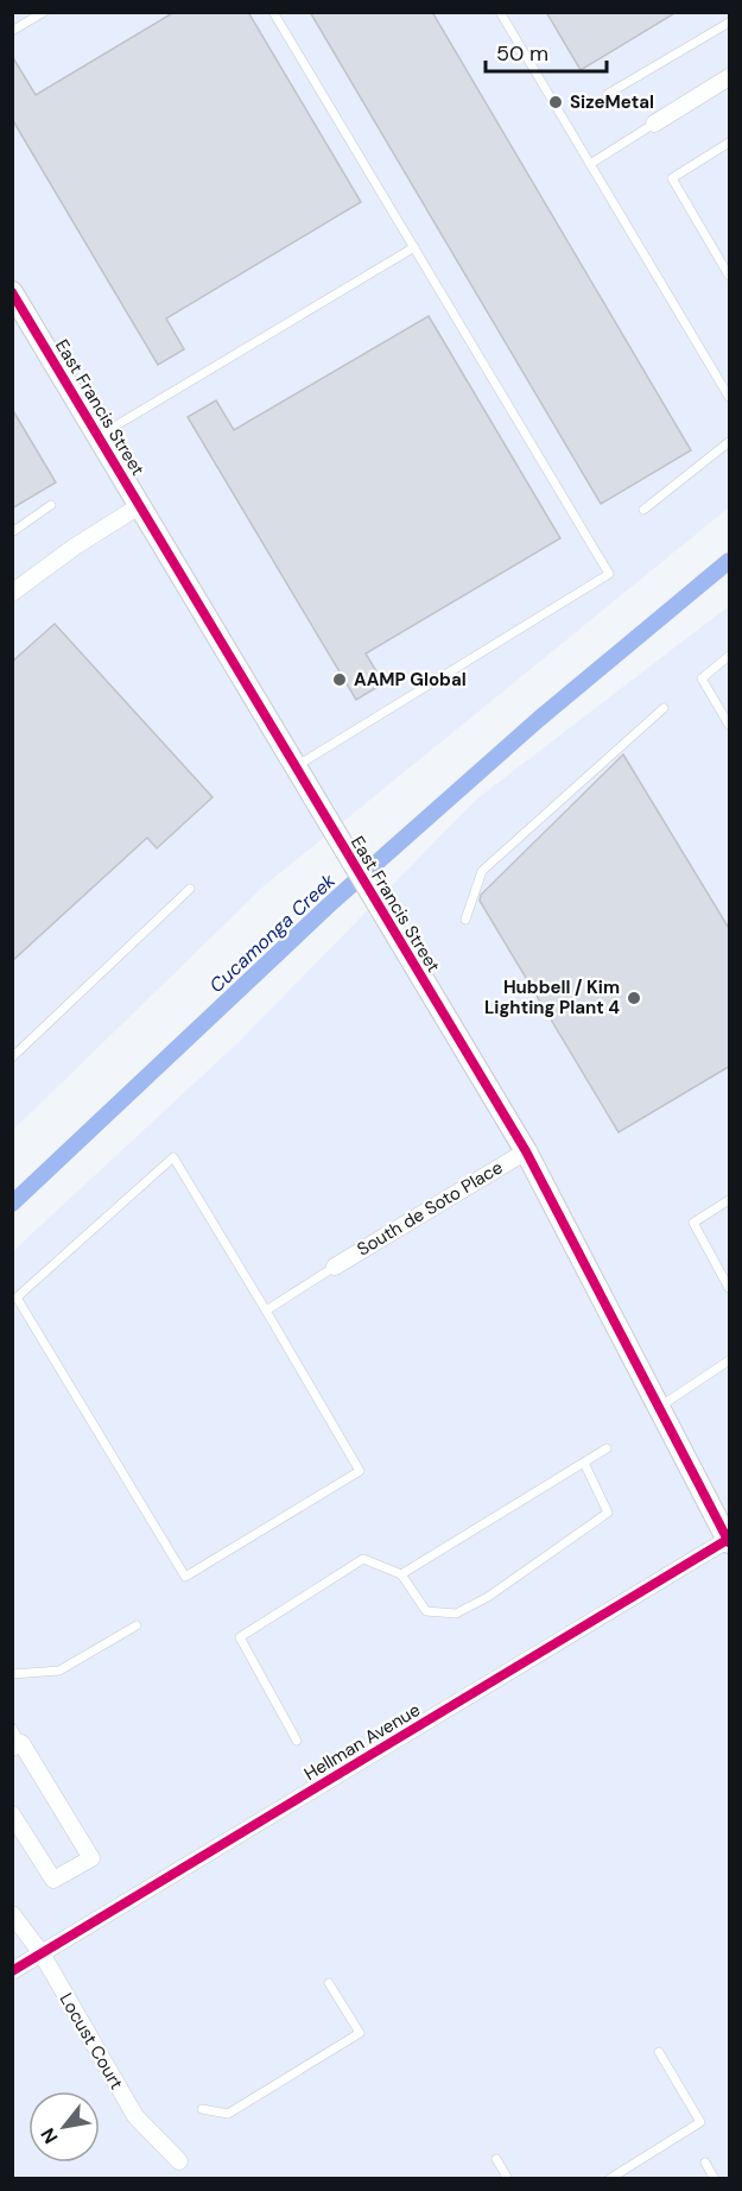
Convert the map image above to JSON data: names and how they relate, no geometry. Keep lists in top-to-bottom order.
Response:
{
  "streets": {
    "street": [
      "East Francis Street",
      "South de Soto Place",
      "Hellman Avenue",
      "Locust Court"
    ]
  },
  "crossings": [
    ["East Francis Street", "South de Soto Place"],
    ["East Francis Street", "Hellman Avenue"],
    ["Hellman Avenue", "Locust Court"]
  ],
  "water": ["Cucamonga Creek"],
  "places": ["SizeMetal", "AAMP Global", "Hubbell / Kim Lighting Plant 4"],
  "scale_bar": "50 m",
  "north": "bottom left"
}
